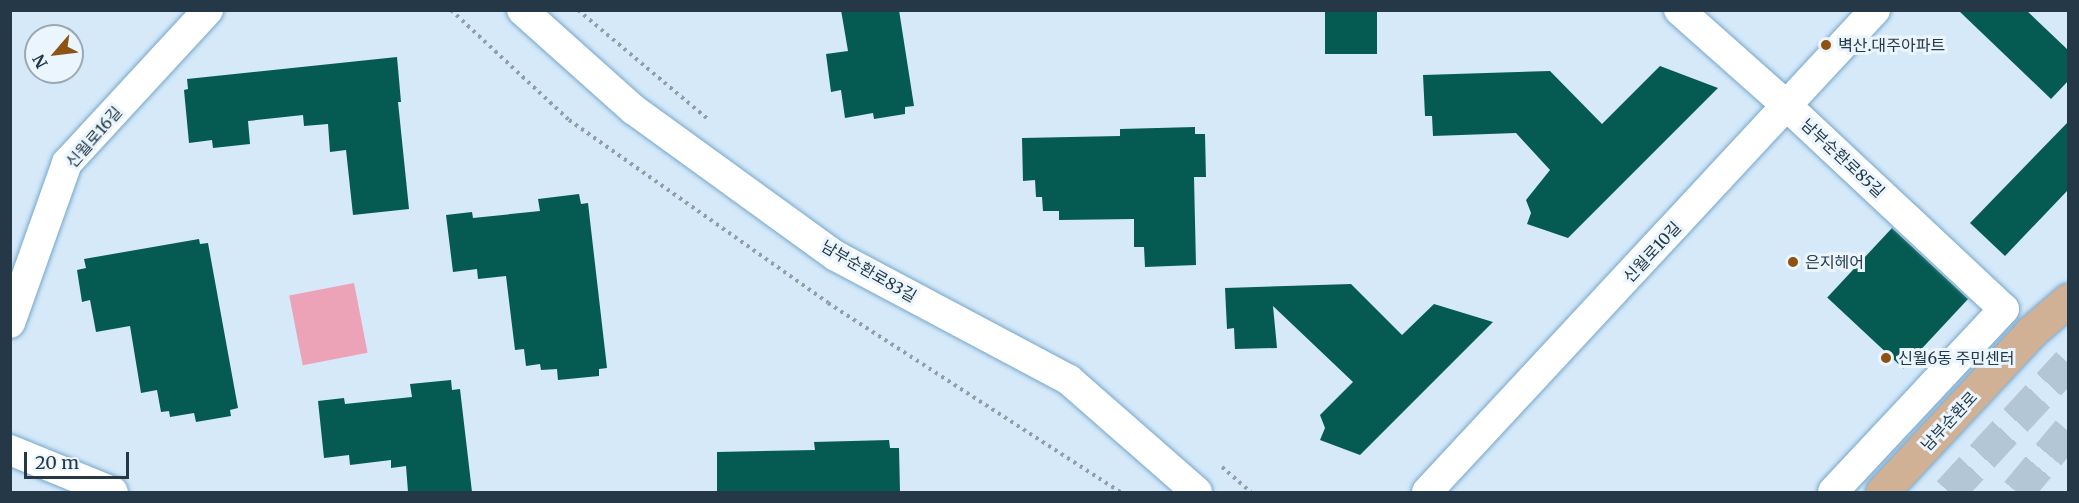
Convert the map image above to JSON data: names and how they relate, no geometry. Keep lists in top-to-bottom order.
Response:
{
  "streets": {
    "main road": ["남부순환로"],
    "street": [
      "신월로16길",
      "남부순환로85길",
      "신월로10길",
      "남부순환로83길"
    ]
  },
  "crossings": [
    ["남부순환로85길", "신월로10길"]
  ],
  "places": ["벽산.대주아파트", "은지헤어", "신월6동 주민센터"],
  "scale_bar": "20 m",
  "north": "bottom left"
}
